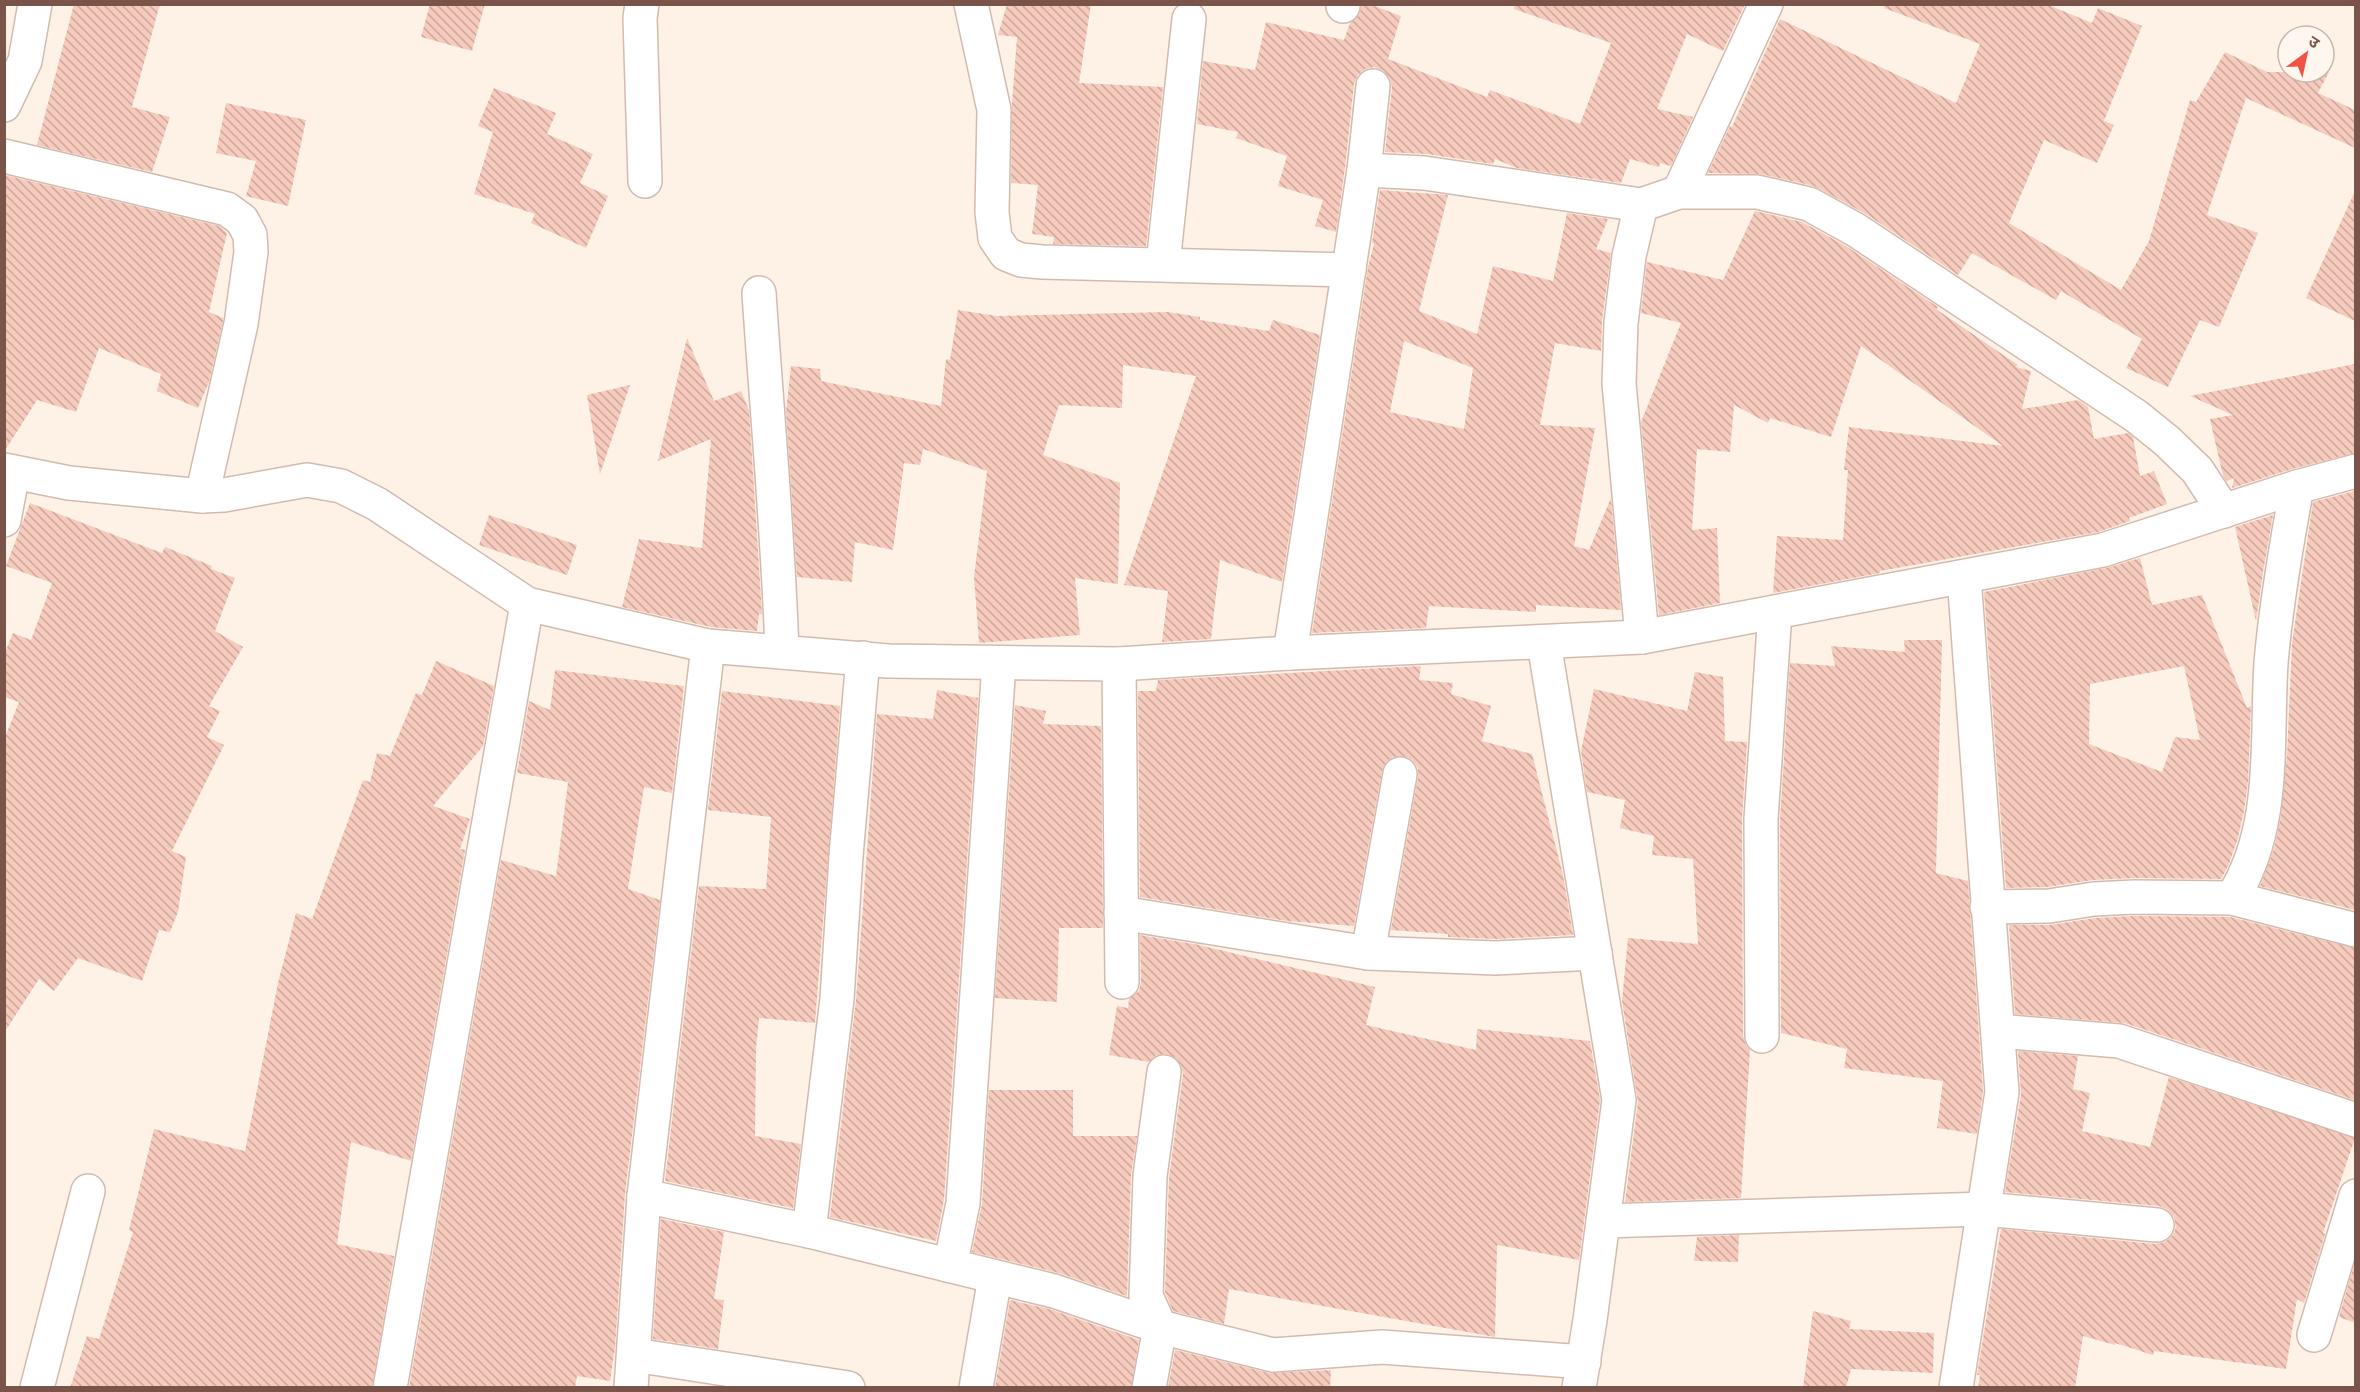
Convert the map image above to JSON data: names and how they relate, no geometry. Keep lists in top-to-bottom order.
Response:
{
  "north": "top right"
}
